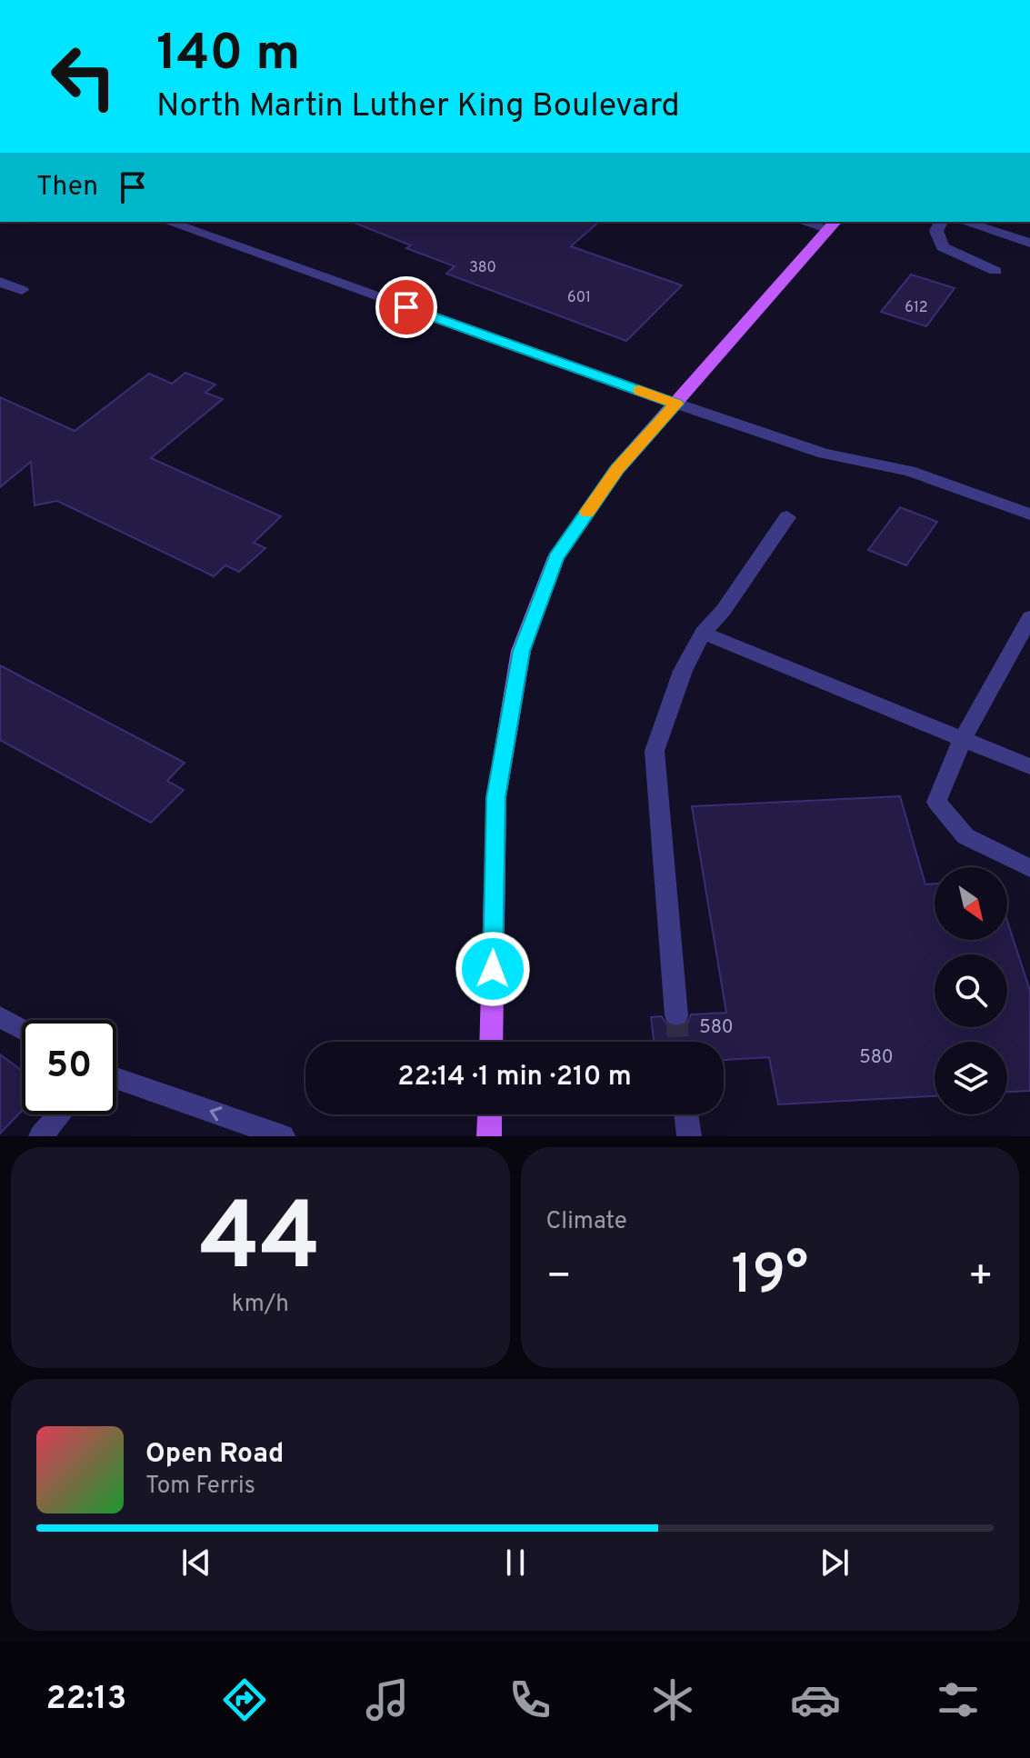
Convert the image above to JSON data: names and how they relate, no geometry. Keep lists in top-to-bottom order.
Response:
{
  "house_numbers": [
    "380",
    "601",
    "612",
    "580",
    "580"
  ],
  "north": "bottom right",
  "page": {
    "turn": ["140 m", "North Martin Luther King Boulevard"],
    "then": "Then",
    "limit": "50",
    "trip": "22:14 · 1 min · 210 m",
    "tile": [
      ["44", "km/h"],
      "Climate"
    ],
    "heat": ["−", "19°", "+"],
    "song": ["Open Road", "Tom Ferris"],
    "tabs": "22:13"
  }
}
